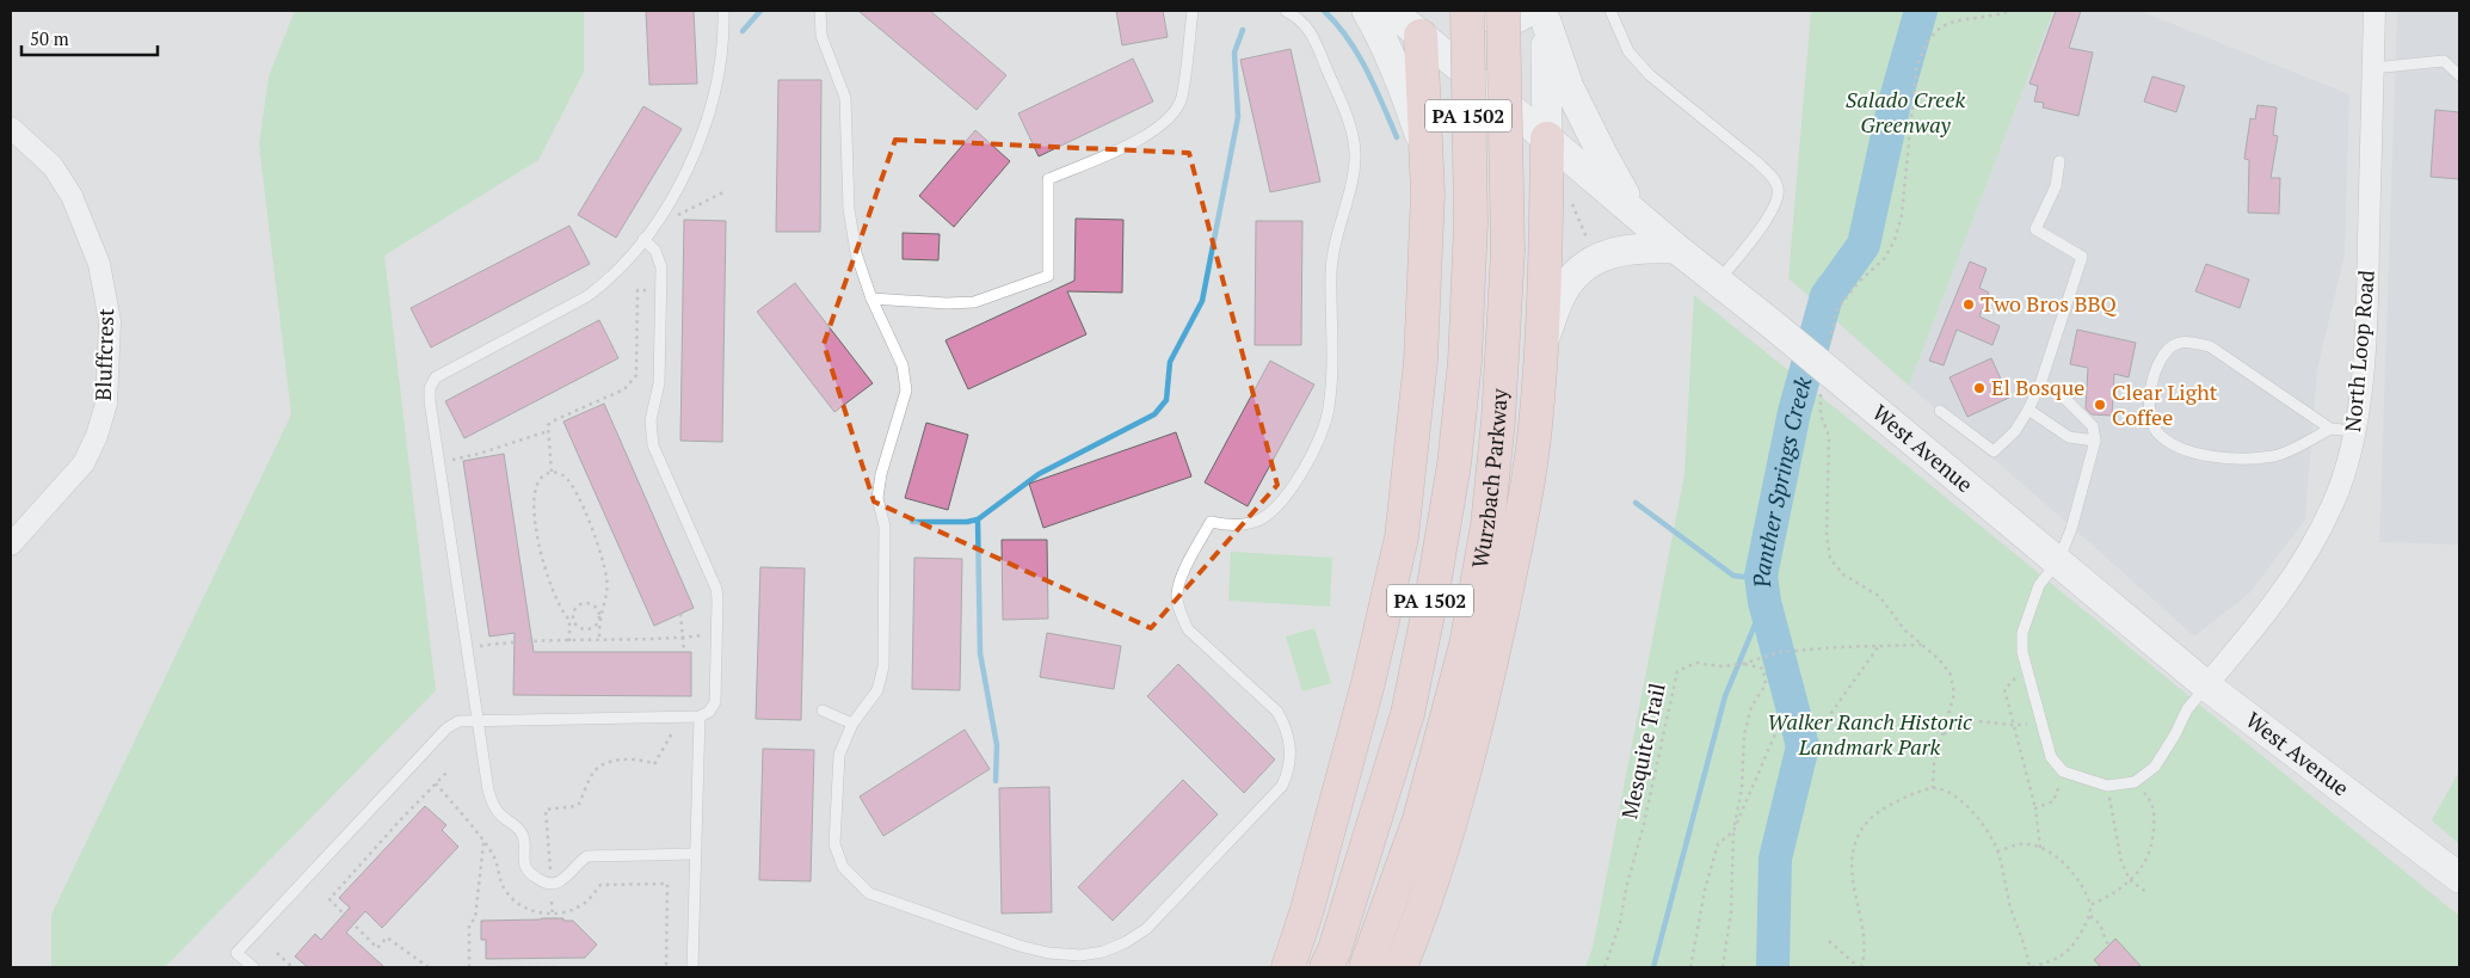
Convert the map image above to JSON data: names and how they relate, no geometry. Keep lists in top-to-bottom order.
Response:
{
  "streets": {
    "highway": ["PA 1502", "Wurzbach Parkway"],
    "main road": ["West Avenue"],
    "street": ["North Loop Road", "Bluffcrest"],
    "path": ["Mesquite Trail"]
  },
  "crossings": [
    ["North Loop Road", "West Avenue"]
  ],
  "water": ["Panther Springs Creek"],
  "parks": ["Salado Creek Greenway", "Walker Ranch Historic Landmark Park"],
  "places": ["Two Bros BBQ", "El Bosque", "Clear Light Coffee"],
  "scale_bar": "50 m"
}
